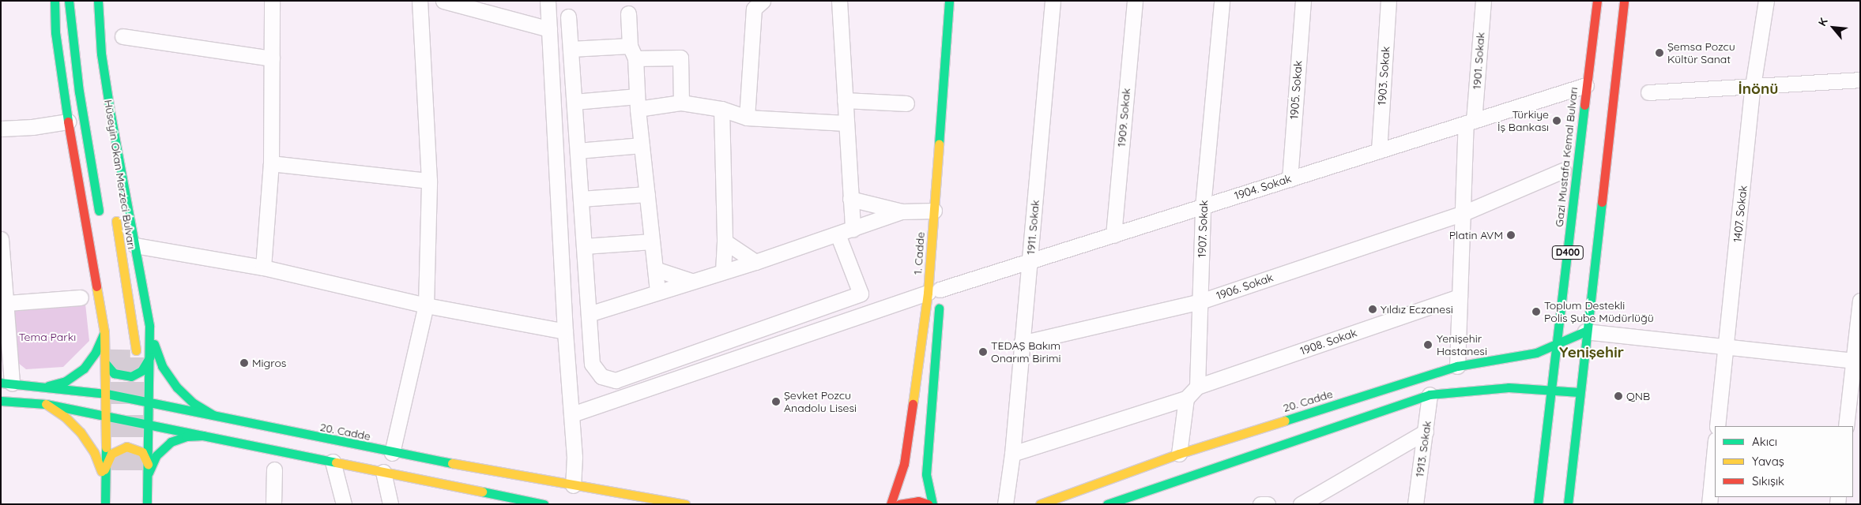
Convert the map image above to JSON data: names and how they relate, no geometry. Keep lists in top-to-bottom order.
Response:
{
  "streets": {
    "main road": [
      "Gazi Mustafa Kemal Bulvarı",
      "Hüseyin Okan Merzeci Bulvarı",
      "D400",
      "1. Cadde",
      "20. Cadde"
    ],
    "street": [
      "1901. Sokak",
      "1903. Sokak",
      "1905. Sokak",
      "1909. Sokak",
      "1904. Sokak",
      "1407. Sokak",
      "1911. Sokak",
      "1907. Sokak",
      "1906. Sokak",
      "1908. Sokak",
      "1913. Sokak"
    ]
  },
  "crossings": [
    ["1901. Sokak", "1904. Sokak"],
    ["1901. Sokak", "1906. Sokak"],
    ["1901. Sokak", "1908. Sokak"],
    ["1901. Sokak", "20. Cadde"],
    ["1903. Sokak", "1904. Sokak"],
    ["1905. Sokak", "1904. Sokak"],
    ["1909. Sokak", "1904. Sokak"],
    ["Gazi Mustafa Kemal Bulvarı", "1904. Sokak"],
    ["Gazi Mustafa Kemal Bulvarı", "20. Cadde"],
    ["1904. Sokak", "1911. Sokak"],
    ["1904. Sokak", "1907. Sokak"],
    ["1904. Sokak", "1. Cadde"],
    ["1911. Sokak", "1906. Sokak"],
    ["1907. Sokak", "1906. Sokak"],
    ["1907. Sokak", "1908. Sokak"],
    ["D400", "20. Cadde"]
  ],
  "districts": ["İnönü", "Yenişehir"],
  "parks": ["Tema Parkı"],
  "places": [
    "Şemsa Pozcu Kültür Sanat",
    "Türkiye İş Bankası",
    "Platin AVM",
    "Yıldız Eczanesi",
    "Toplum Destekli Polis Şube Müdürlüğü",
    "Yenişehir Hastanesi",
    "TEDAŞ Bakım Onarım Birimi",
    "Migros",
    "QNB",
    "Şevket Pozcu Anadolu Lisesi"
  ],
  "legend": ["Akıcı", "Yavaş", "Sıkışık"],
  "north": "top left"
}
